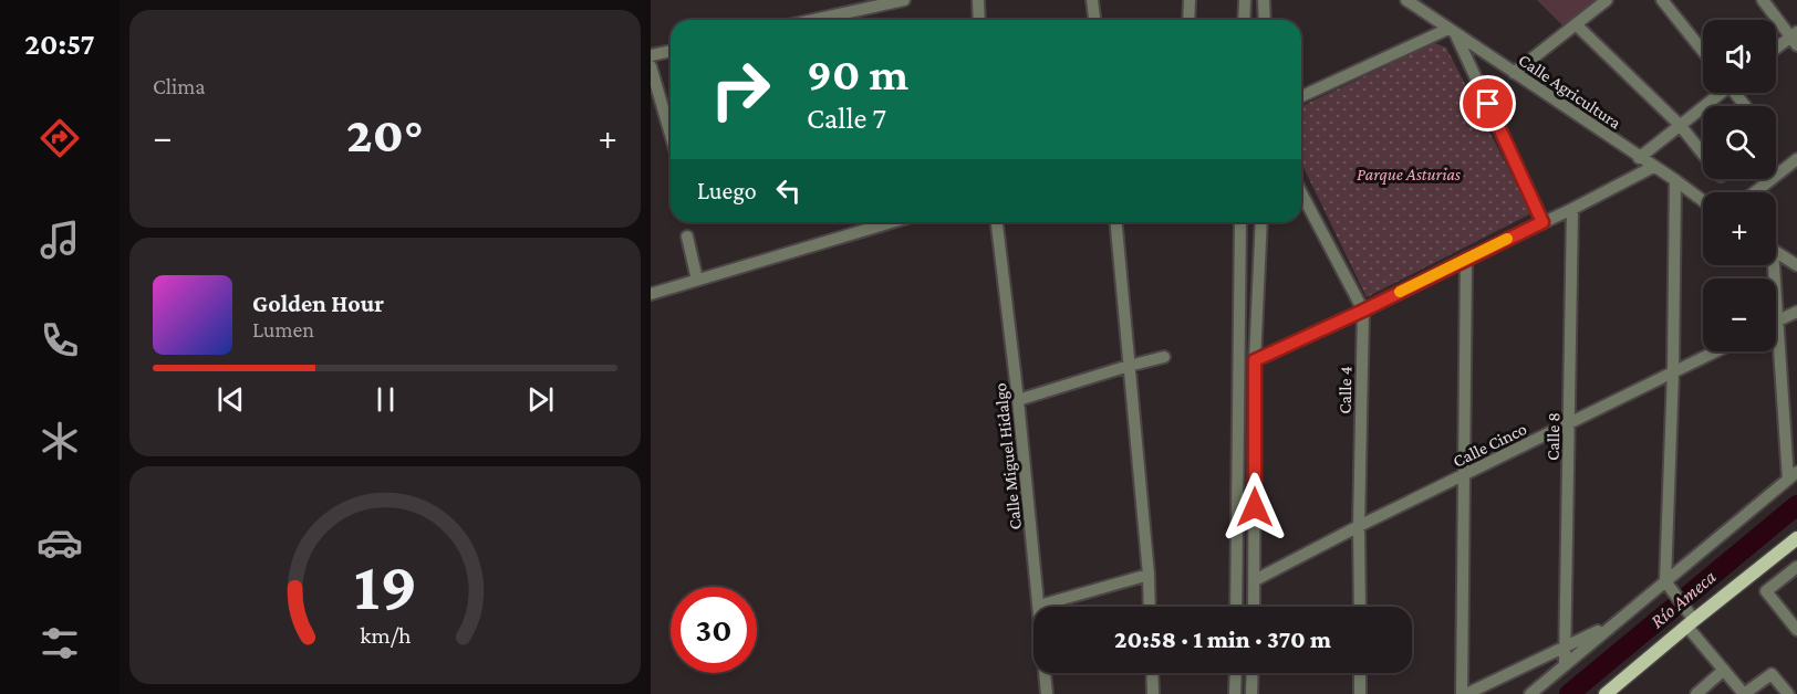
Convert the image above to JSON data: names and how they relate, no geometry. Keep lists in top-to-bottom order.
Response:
{
  "streets": {
    "street": [
      "Calle Agricultura",
      "Calle 4",
      "Calle 8",
      "Calle Cinco",
      "Calle Miguel Hidalgo"
    ]
  },
  "crossings": [
    ["Calle 4", "Calle Cinco"],
    ["Calle 8", "Calle Cinco"]
  ],
  "water": ["Río Ameca"],
  "parks": ["Parque Asturias"],
  "page": {
    "tabs": "20:57",
    "tile": "Clima",
    "map_buttons": ["+", "−"],
    "turn": ["90 m", "Calle 7"],
    "heat": ["−", "20°", "+"],
    "then": "Luego",
    "song": ["Golden Hour", "Lumen"],
    "limit": "30",
    "trip": "20:58 · 1 min · 370 m",
    "gauge": ["19", "km/h"]
  }
}
